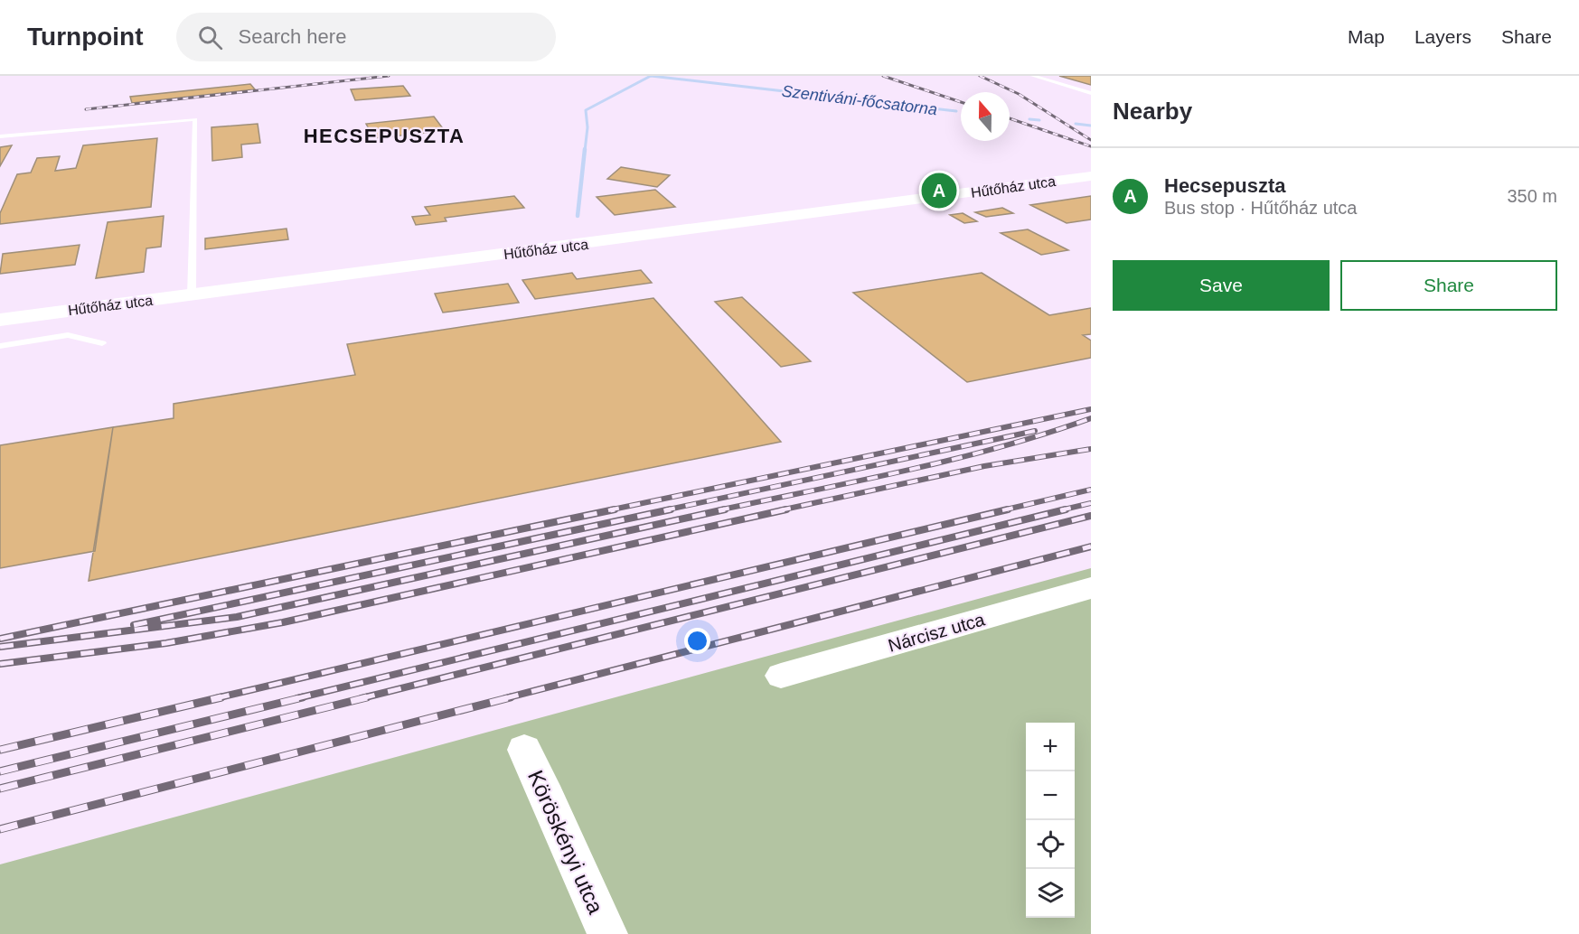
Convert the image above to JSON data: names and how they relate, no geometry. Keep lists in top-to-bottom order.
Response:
{
  "streets": {
    "street": ["Hűtőház utca", "Nárcisz utca", "Köröskényi utca"]
  },
  "districts": ["HECSEPUSZTA"],
  "water": ["Szentiváni-főcsatorna"],
  "north": "top",
  "page": {
    "header": "Turnpoint",
    "search": "Search here",
    "nav": ["Map", "Layers", "Share"],
    "heading": "Nearby",
    "list": [
      {
        "mark": "A",
        "name": "Hecsepuszta",
        "note": "Bus stop · Hűtőház utca",
        "value": "350 m"
      }
    ],
    "pins": "A",
    "buttons": ["Save", "Share"],
    "map_buttons": ["+", "−"]
  }
}
